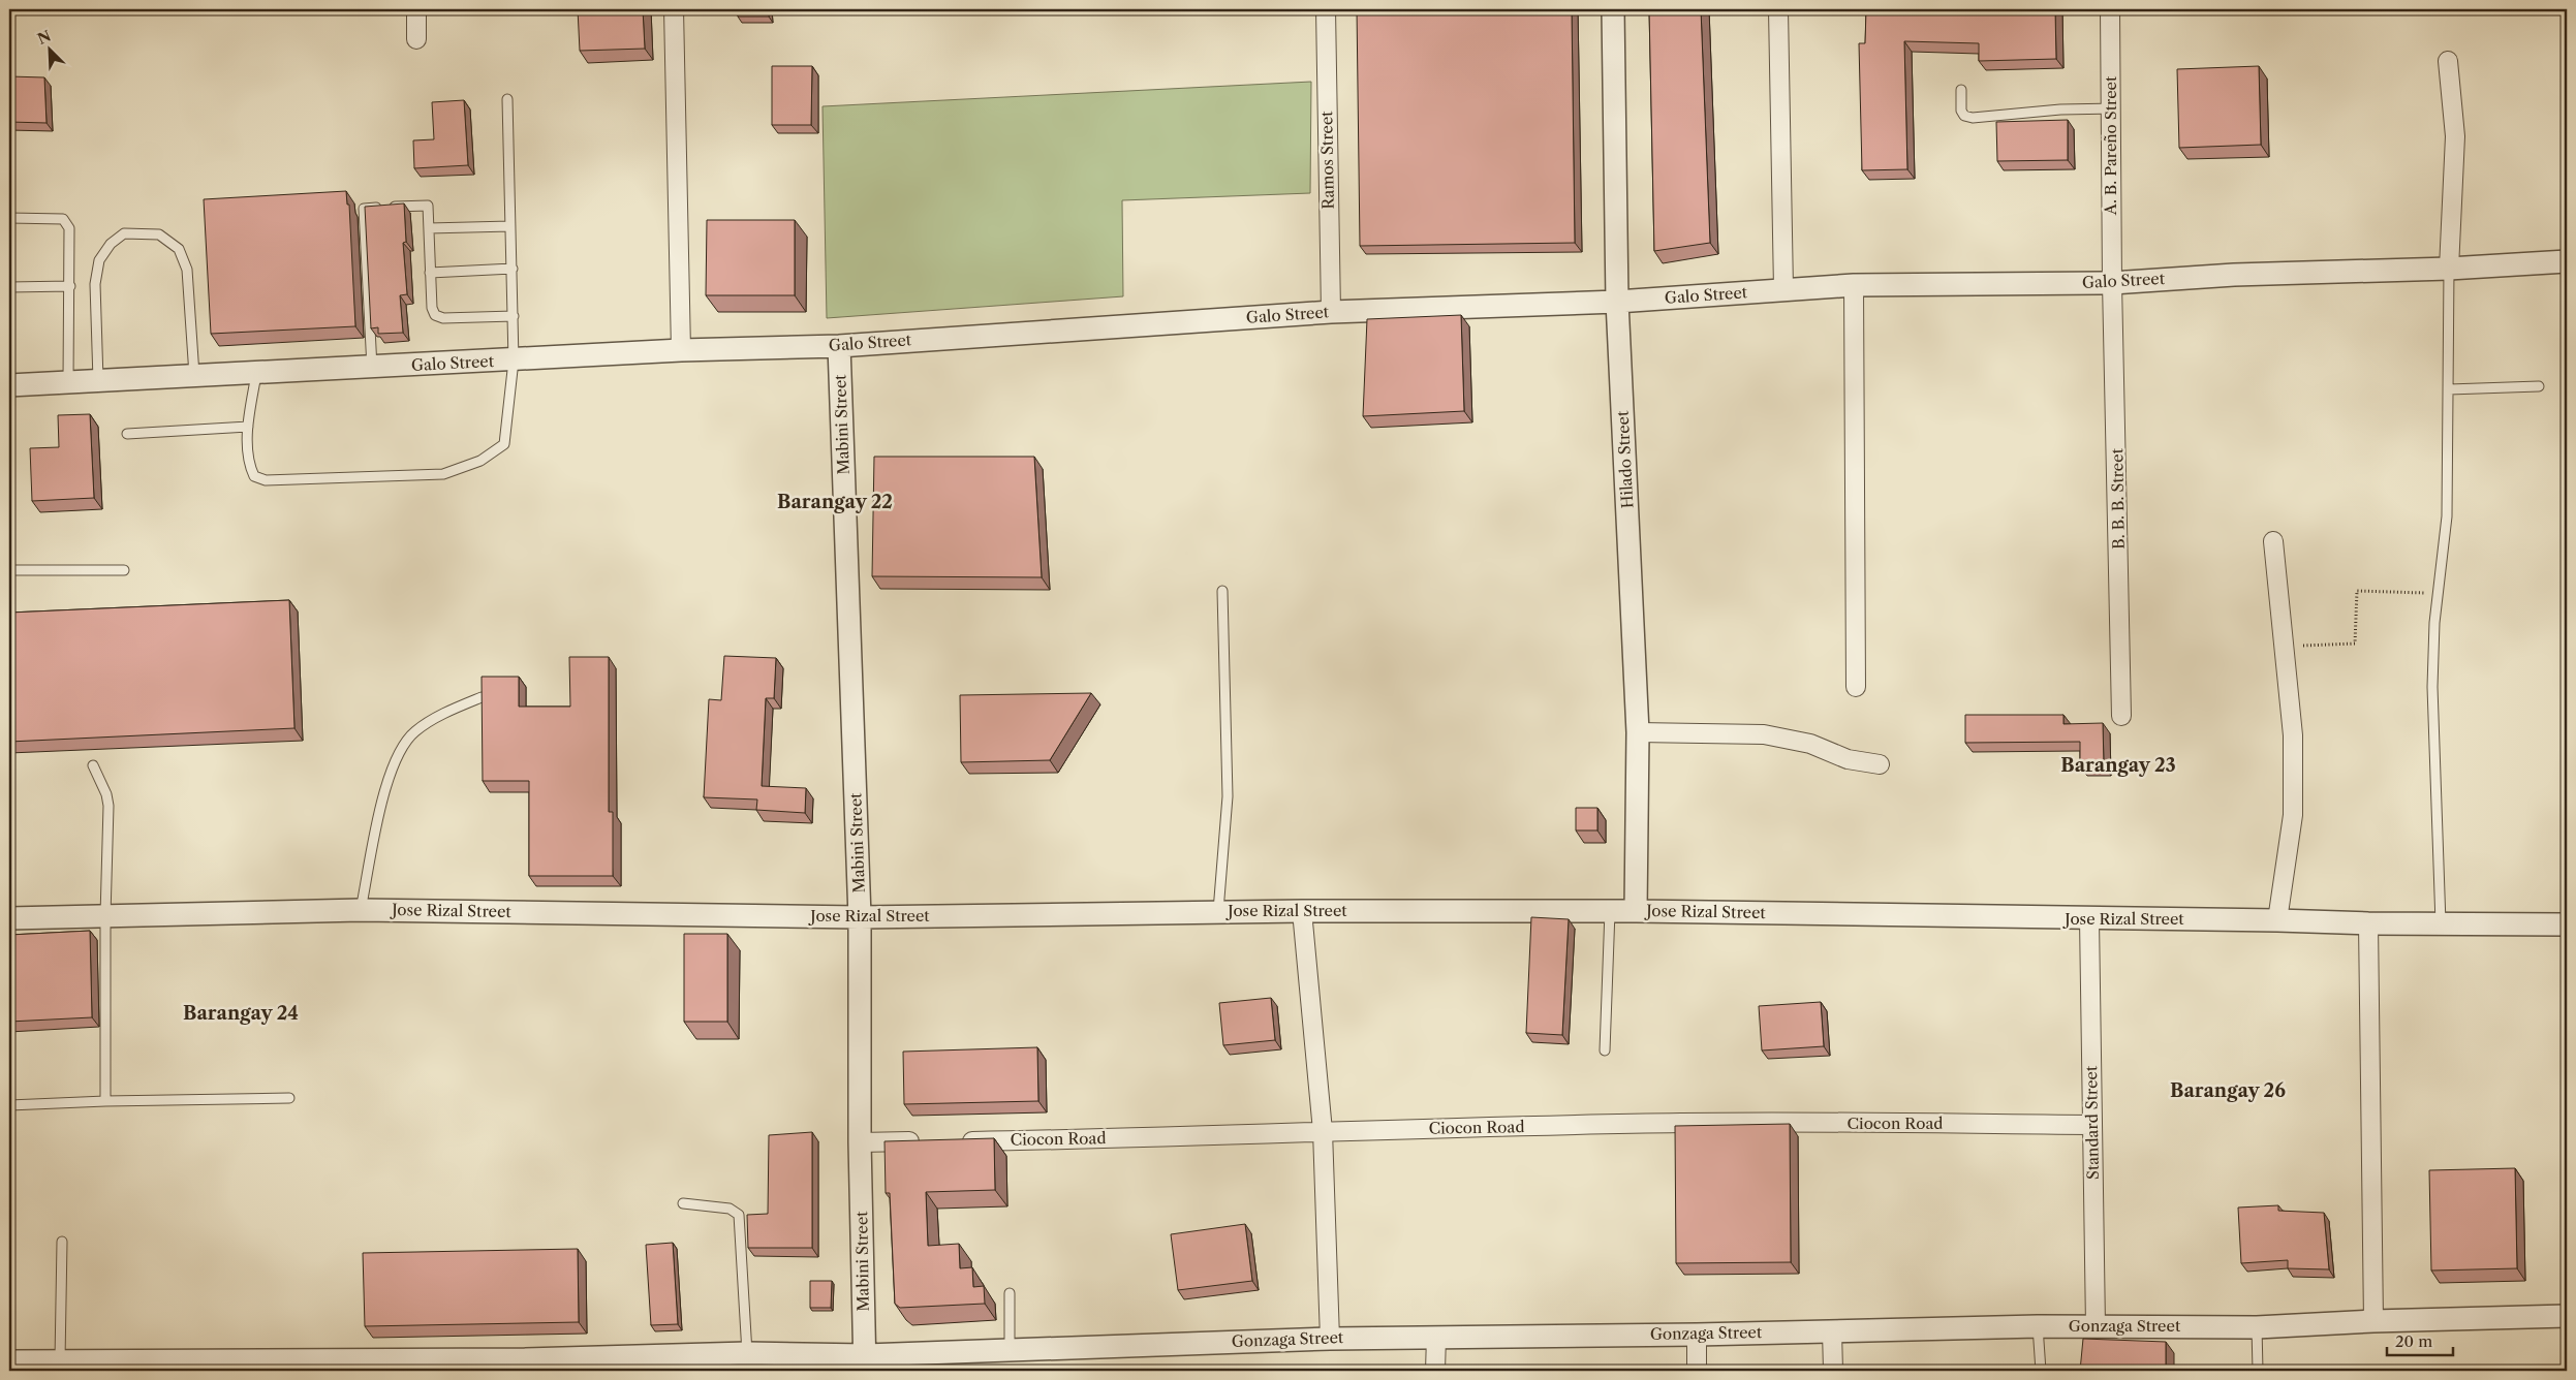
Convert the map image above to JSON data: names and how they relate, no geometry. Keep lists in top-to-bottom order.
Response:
{
  "streets": {
    "street": [
      "A. B. Pareño Street",
      "Ramos Street",
      "Galo Street",
      "Mabini Street",
      "Hilado Street",
      "B. B. B. Street",
      "Jose Rizal Street",
      "Standard Street",
      "Ciocon Road",
      "Gonzaga Street"
    ]
  },
  "crossings": [
    ["A. B. Pareño Street", "Galo Street"],
    ["A. B. Pareño Street", "B. B. B. Street"],
    ["Ramos Street", "Galo Street"],
    ["Galo Street", "Mabini Street"],
    ["Galo Street", "Hilado Street"],
    ["Galo Street", "B. B. B. Street"],
    ["Mabini Street", "Jose Rizal Street"],
    ["Mabini Street", "Gonzaga Street"],
    ["Hilado Street", "Jose Rizal Street"],
    ["Jose Rizal Street", "Standard Street"],
    ["Standard Street", "Ciocon Road"],
    ["Standard Street", "Gonzaga Street"]
  ],
  "districts": [
    "Barangay 22",
    "Barangay 23",
    "Barangay 24",
    "Barangay 26"
  ],
  "scale_bar": "20 m",
  "north": "top left"
}
